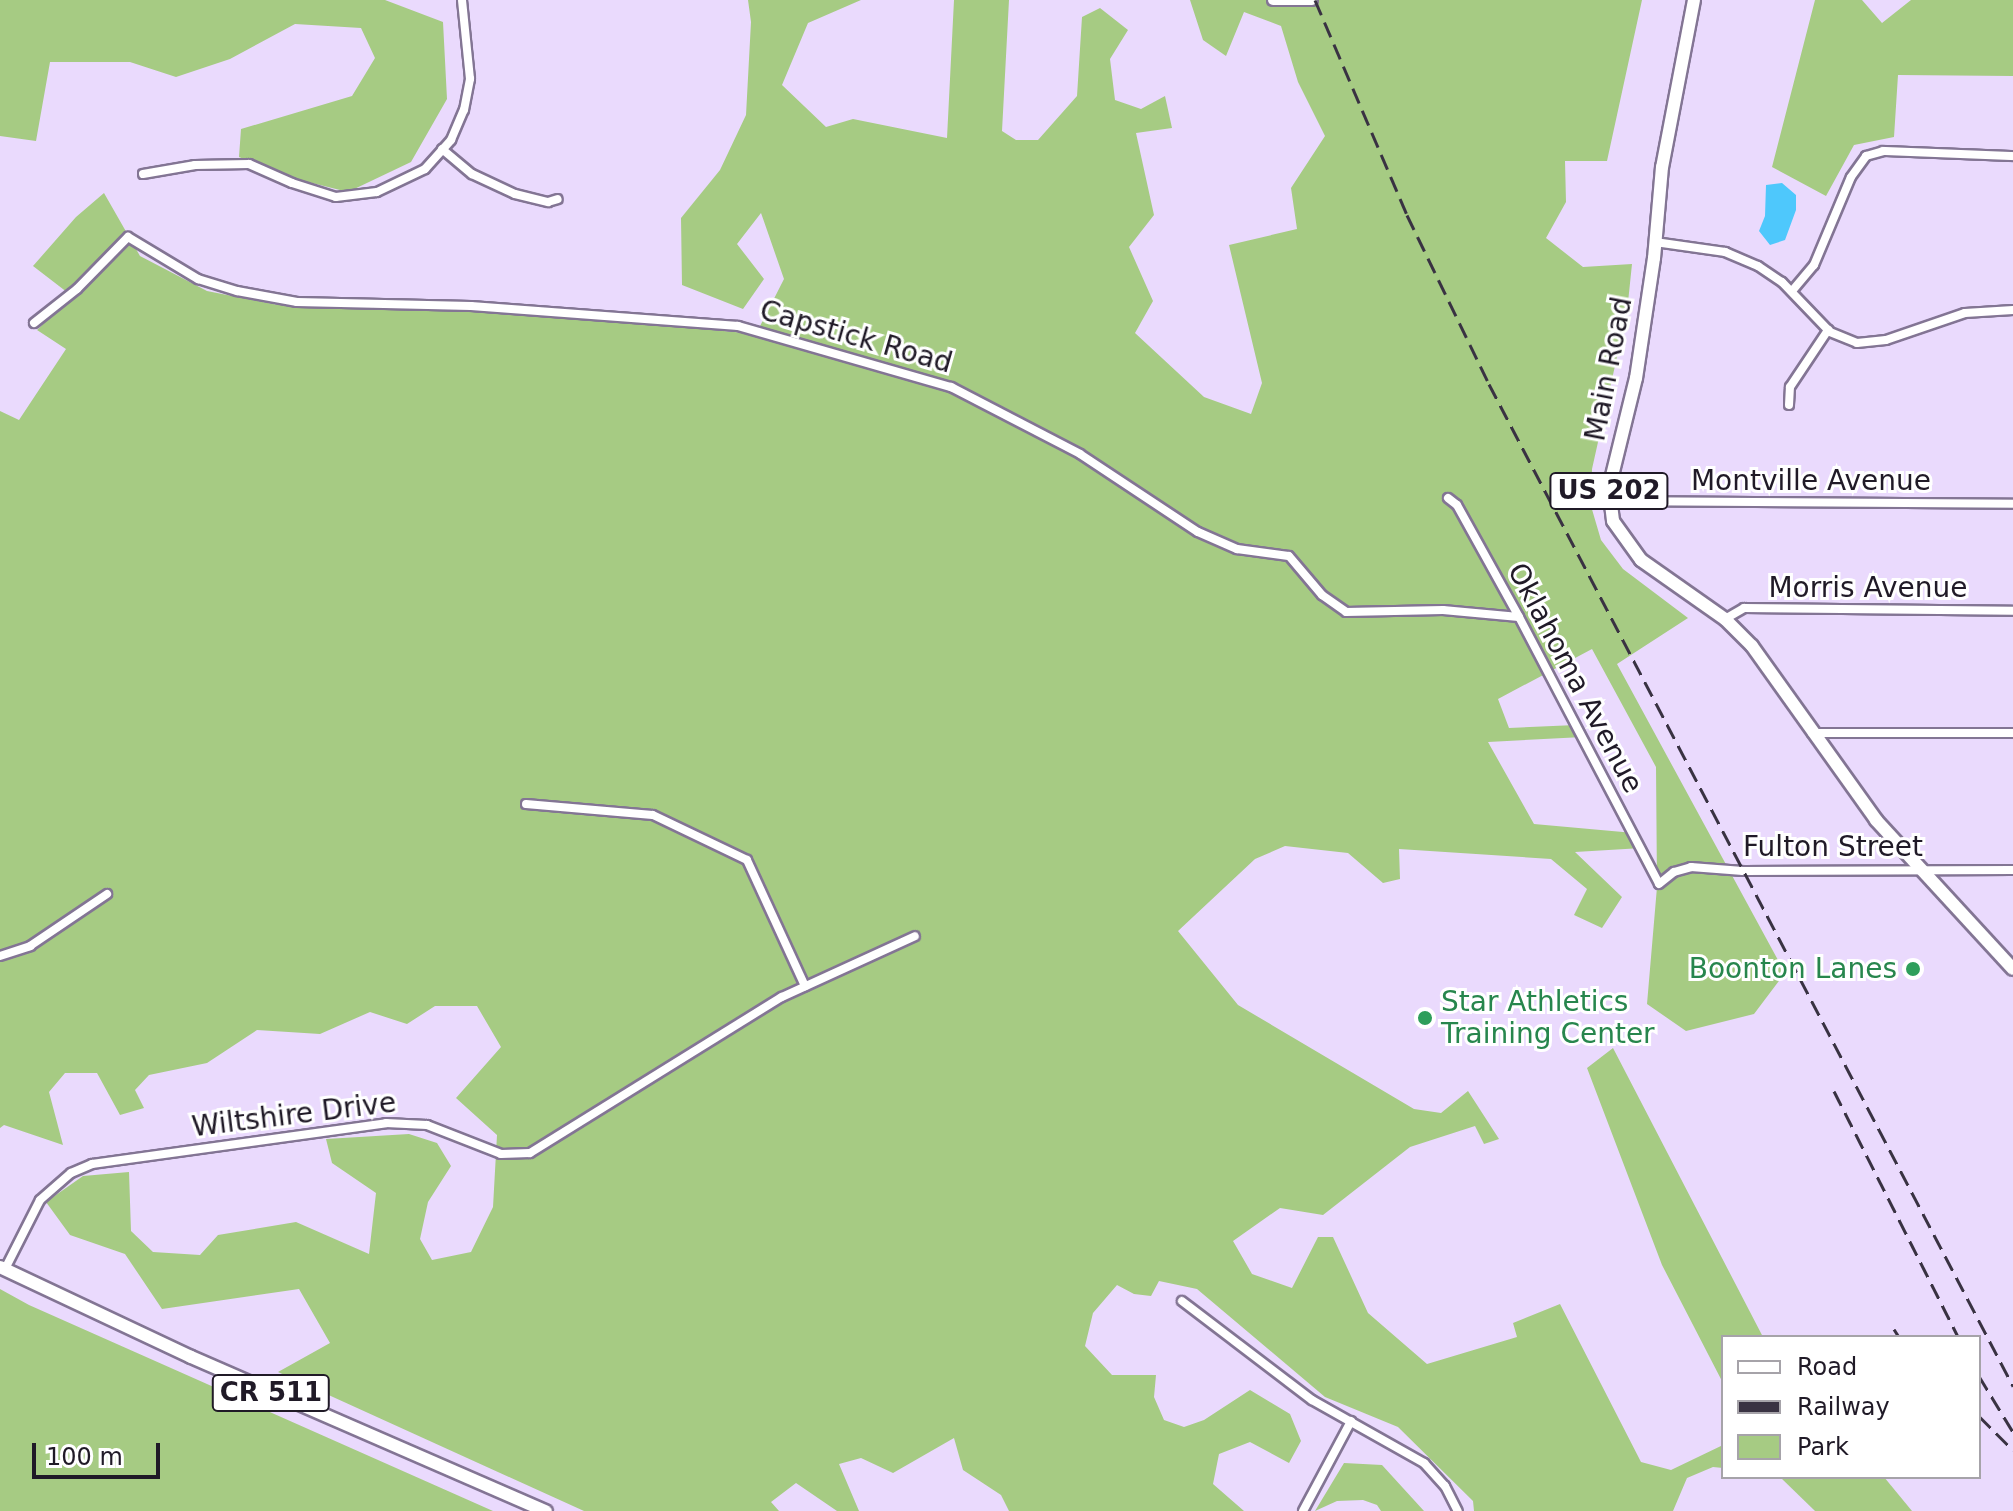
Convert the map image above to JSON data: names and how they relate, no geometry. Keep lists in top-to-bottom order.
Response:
{
  "streets": {
    "main road": ["Main Road", "US 202", "CR 511"],
    "street": [
      "Capstick Road",
      "Montville Avenue",
      "Morris Avenue",
      "Oklahoma Avenue",
      "Fulton Street",
      "Wiltshire Drive"
    ]
  },
  "crossings": [
    ["Capstick Road", "Oklahoma Avenue"],
    ["Main Road", "Montville Avenue"],
    ["Main Road", "US 202"],
    ["Montville Avenue", "US 202"],
    ["US 202", "Morris Avenue"],
    ["US 202", "Fulton Street"],
    ["Oklahoma Avenue", "Fulton Street"],
    ["Wiltshire Drive", "CR 511"]
  ],
  "places": ["Boonton Lanes", "Star Athletics Training Center"],
  "legend": ["Road", "Railway", "Park"],
  "scale_bar": "100 m"
}
